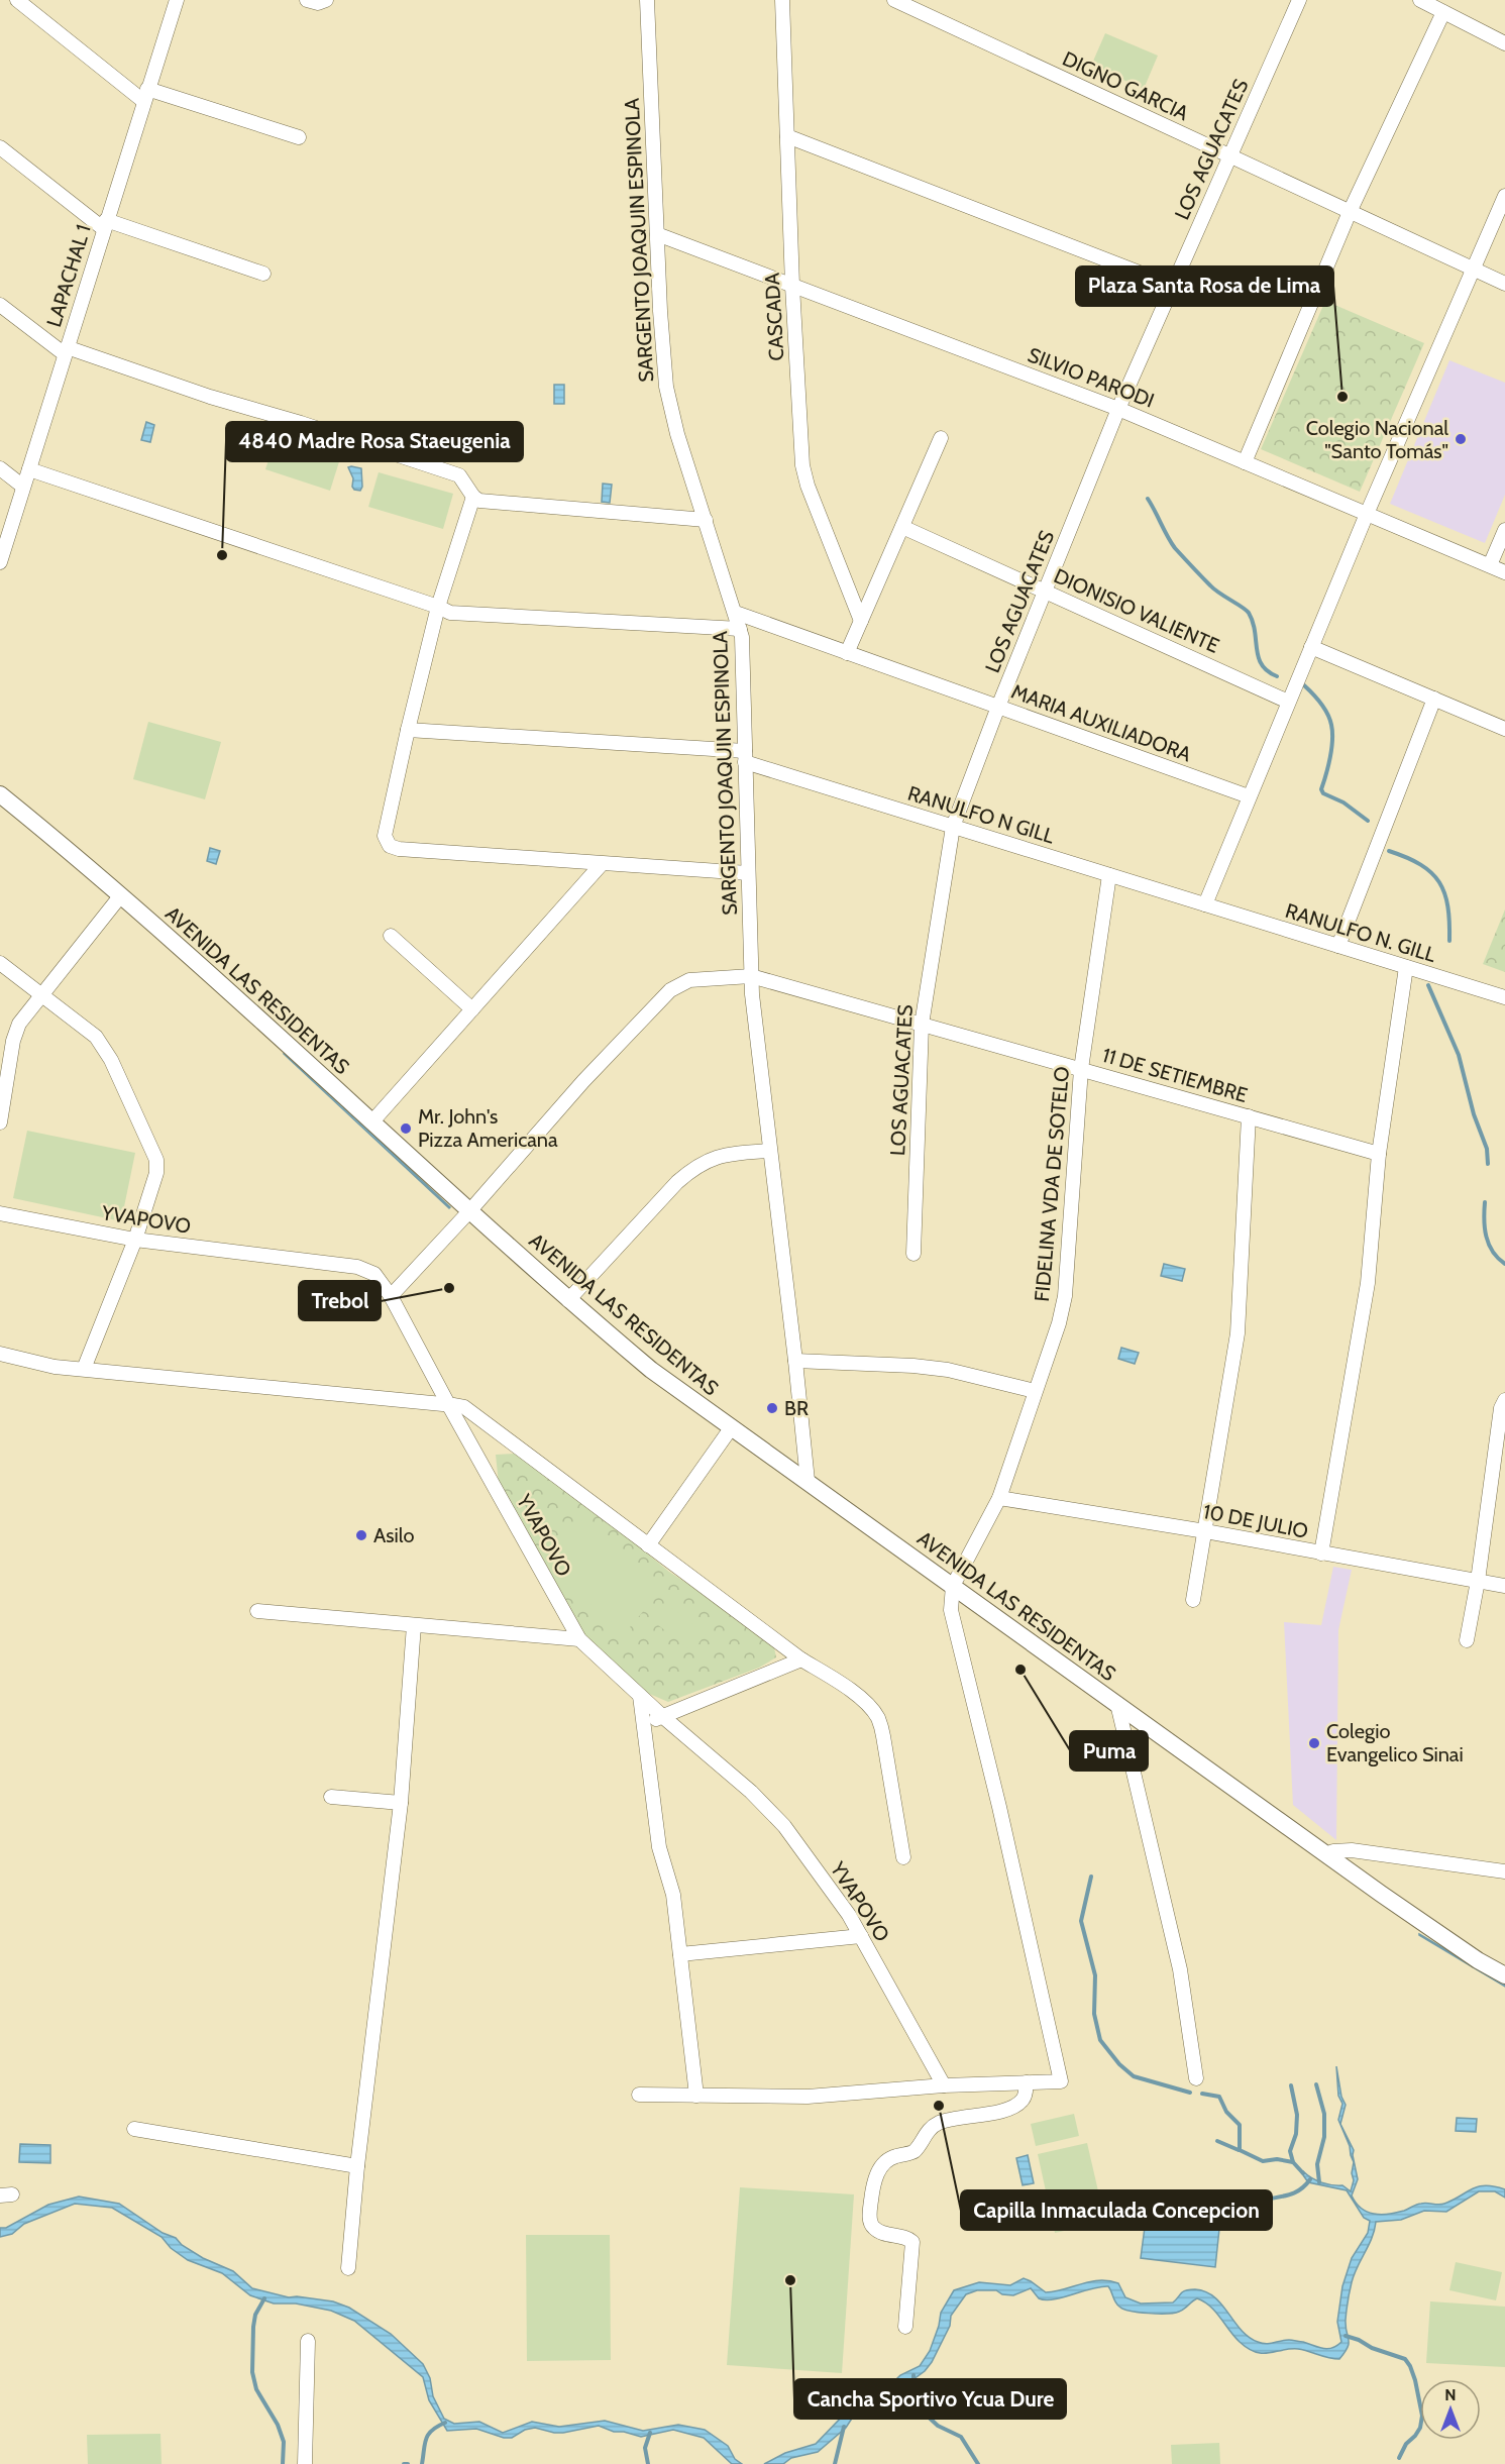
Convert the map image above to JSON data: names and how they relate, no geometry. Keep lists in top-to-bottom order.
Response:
{
  "streets": {
    "main road": ["AVENIDA LAS RESIDENTAS"],
    "street": [
      "DIGNO GARCIA",
      "LOS AGUACATES",
      "SARGENTO JOAQUIN ESPINOLA",
      "LAPACHAL 1",
      "CASCADA",
      "SILVIO PARODI",
      "DIONISIO VALIENTE",
      "MARIA AUXILIADORA",
      "RANULFO N GILL",
      "RANULFO N. GILL",
      "11 DE SETIEMBRE",
      "FIDELINA VDA DE SOTELO",
      "YVAPOVO",
      "10 DE JULIO"
    ]
  },
  "crossings": [
    ["DIGNO GARCIA", "LOS AGUACATES"],
    ["LOS AGUACATES", "SILVIO PARODI"],
    ["LOS AGUACATES", "DIONISIO VALIENTE"],
    ["LOS AGUACATES", "MARIA AUXILIADORA"],
    ["LOS AGUACATES", "RANULFO N GILL"],
    ["LOS AGUACATES", "11 DE SETIEMBRE"],
    ["SARGENTO JOAQUIN ESPINOLA", "SILVIO PARODI"],
    ["SARGENTO JOAQUIN ESPINOLA", "MARIA AUXILIADORA"],
    ["SARGENTO JOAQUIN ESPINOLA", "RANULFO N GILL"],
    ["SARGENTO JOAQUIN ESPINOLA", "AVENIDA LAS RESIDENTAS"],
    ["SARGENTO JOAQUIN ESPINOLA", "11 DE SETIEMBRE"],
    ["CASCADA", "SILVIO PARODI"],
    ["RANULFO N GILL", "RANULFO N. GILL"],
    ["RANULFO N GILL", "FIDELINA VDA DE SOTELO"],
    ["AVENIDA LAS RESIDENTAS", "11 DE SETIEMBRE"],
    ["AVENIDA LAS RESIDENTAS", "FIDELINA VDA DE SOTELO"],
    ["11 DE SETIEMBRE", "FIDELINA VDA DE SOTELO"],
    ["11 DE SETIEMBRE", "YVAPOVO"],
    ["FIDELINA VDA DE SOTELO", "10 DE JULIO"]
  ],
  "places": [
    "Plaza Santa Rosa de Lima",
    "Colegio Nacional \"Santo Tomás\"",
    "4840 Madre Rosa Staeugenia",
    "Mr. John's Pizza Americana",
    "Trebol",
    "BR",
    "Asilo",
    "Puma",
    "Colegio Evangelico Sinai",
    "Capilla Inmaculada Concepcion",
    "Cancha Sportivo Ycua Dure"
  ],
  "north": "top"
}
